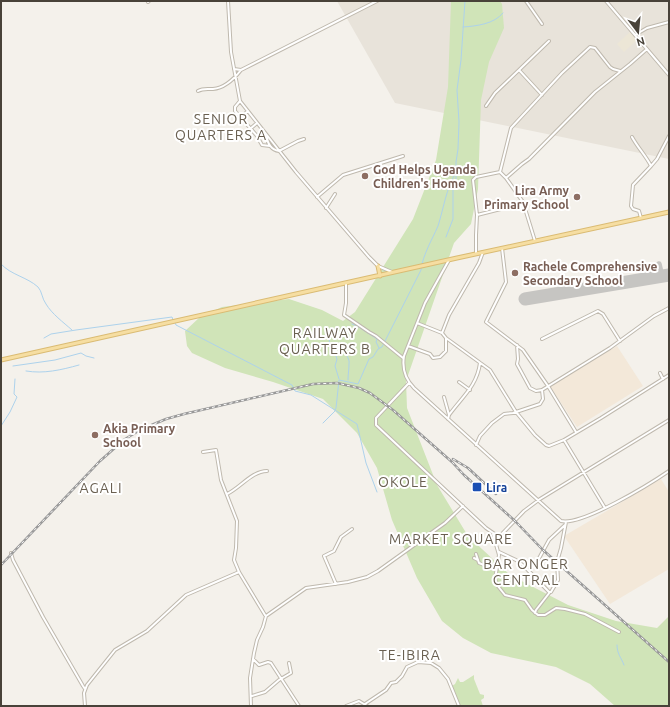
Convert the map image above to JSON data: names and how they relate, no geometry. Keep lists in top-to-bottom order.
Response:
{
  "districts": [
    "SENIOR QUARTERS A",
    "RAILWAY QUARTERS B",
    "OKOLE",
    "AGALI",
    "MARKET SQUARE",
    "BAR ONGER CENTRAL",
    "TE-IBIRA"
  ],
  "places": {
    "other": [
      "God Helps Uganda Children's Home",
      "Lira Army Primary School",
      "Rachele Comprehensive Secondary School",
      "Akia Primary School"
    ],
    "transit": ["Lira"]
  },
  "north": "bottom"
}
